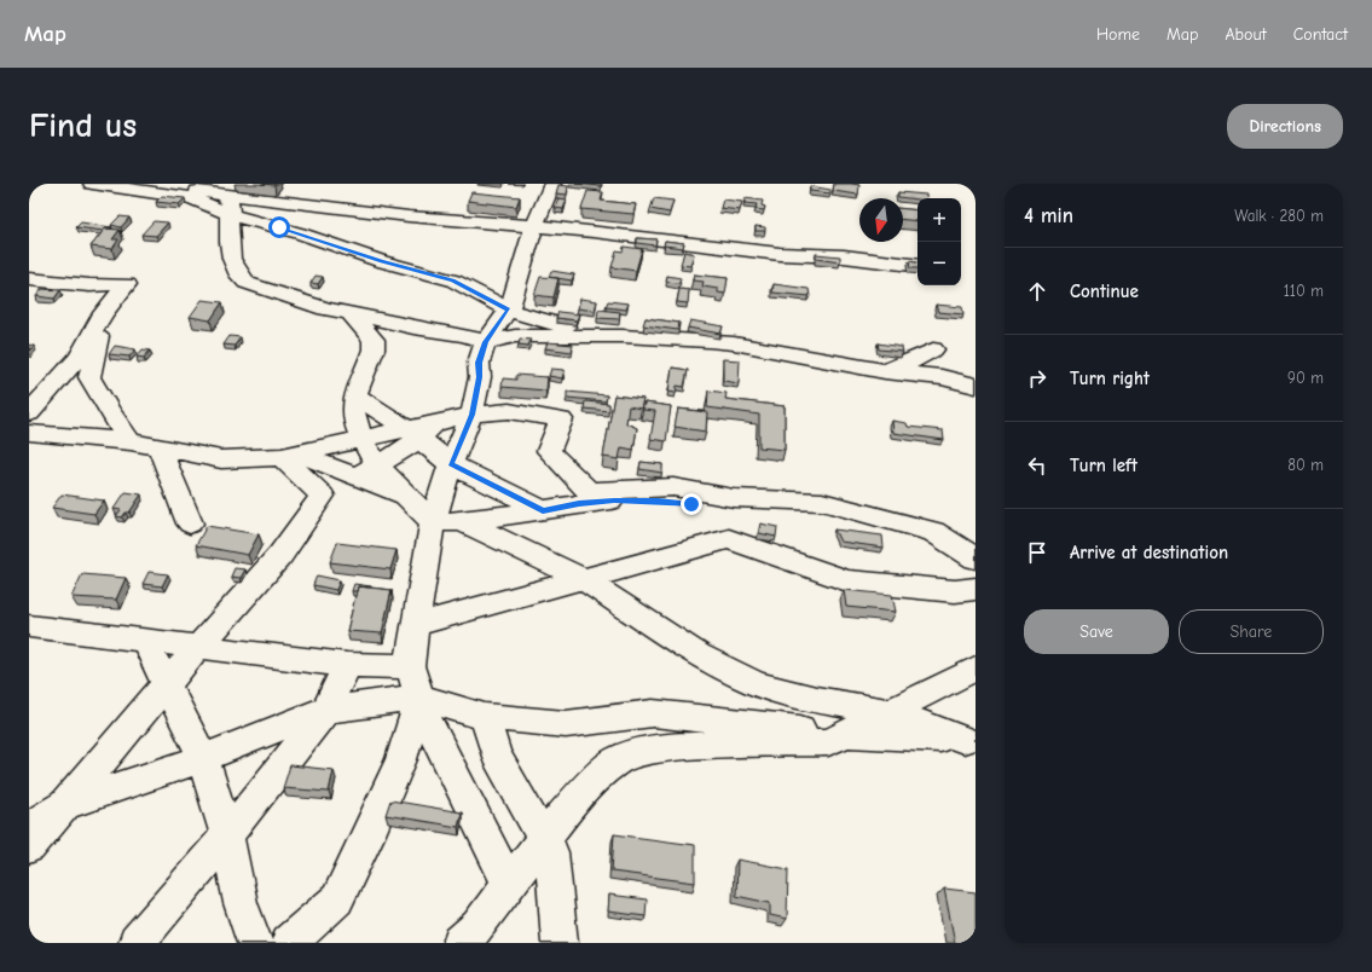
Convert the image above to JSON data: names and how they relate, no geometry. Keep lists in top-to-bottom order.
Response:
{
  "north": "bottom",
  "page": {
    "header": "Map",
    "nav": [
      "Home",
      "Map",
      "About",
      "Contact"
    ],
    "buttons": [
      "Directions",
      ["Save", "Share"]
    ],
    "title": "Find us",
    "heading": ["4 min", "Walk · 280 m"],
    "map_buttons": ["+", "−"],
    "list": [
      ["Continue", "110 m"],
      ["Turn right", "90 m"],
      ["Turn left", "80 m"],
      "Arrive at destination"
    ]
  }
}
